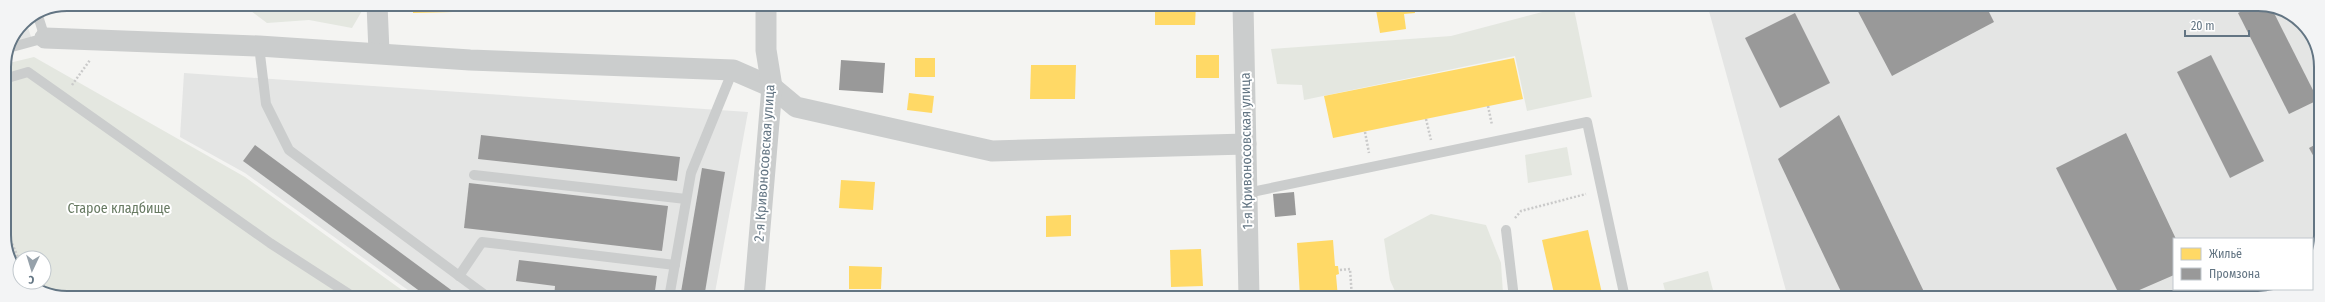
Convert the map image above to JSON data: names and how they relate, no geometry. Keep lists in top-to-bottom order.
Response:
{
  "streets": {
    "street": ["1-я Кривоносовская улица", "2-я Кривоносовская улица"]
  },
  "parks": ["Старое кладбище"],
  "legend": ["Жильё", "Промзона"],
  "scale_bar": "20 m",
  "north": "bottom"
}
